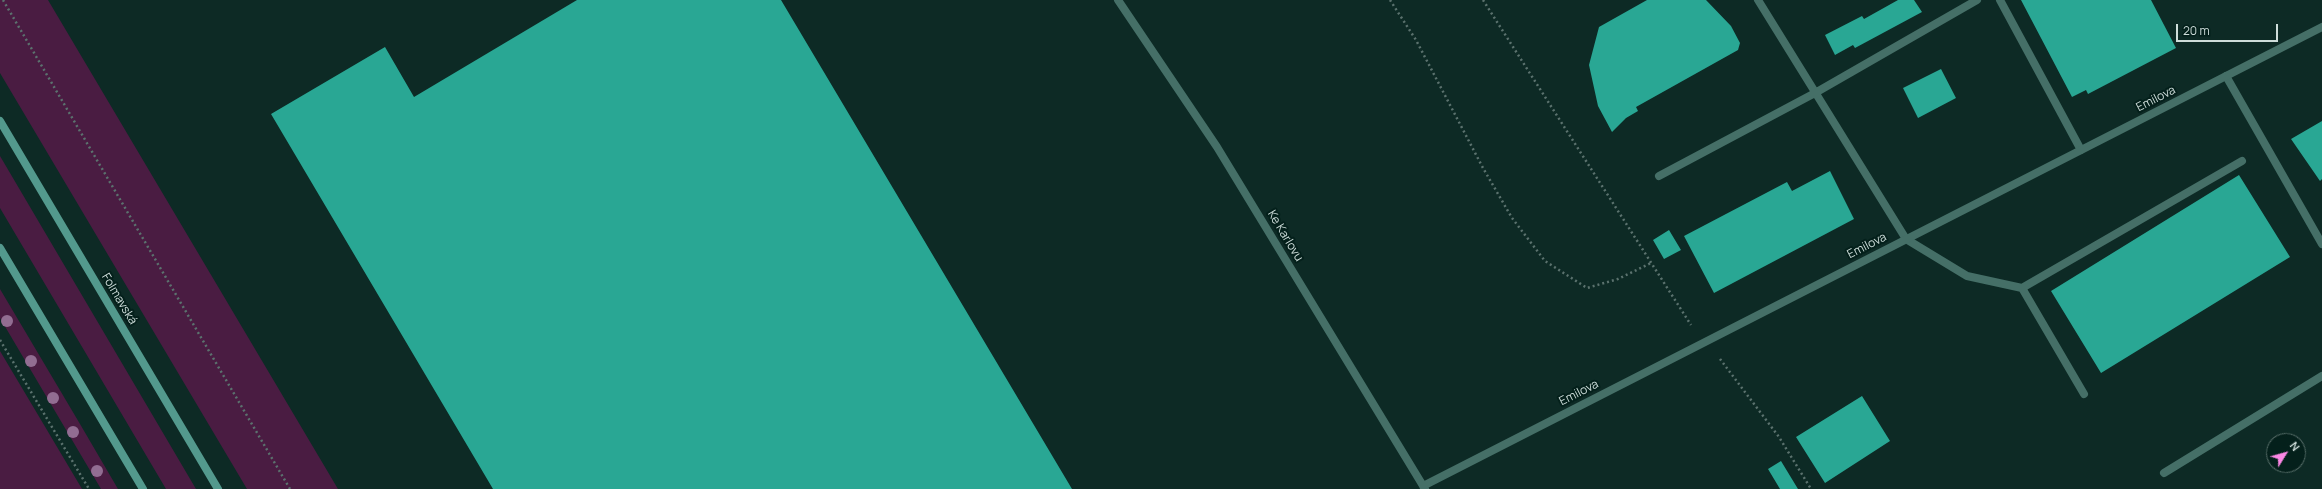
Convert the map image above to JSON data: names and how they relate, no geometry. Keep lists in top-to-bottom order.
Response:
{
  "streets": {
    "main road": ["Folmavská"],
    "street": ["Emilova", "Ke Karlovu"]
  },
  "crossings": [
    ["Emilova", "Ke Karlovu"]
  ],
  "scale_bar": "20 m",
  "north": "top right"
}
